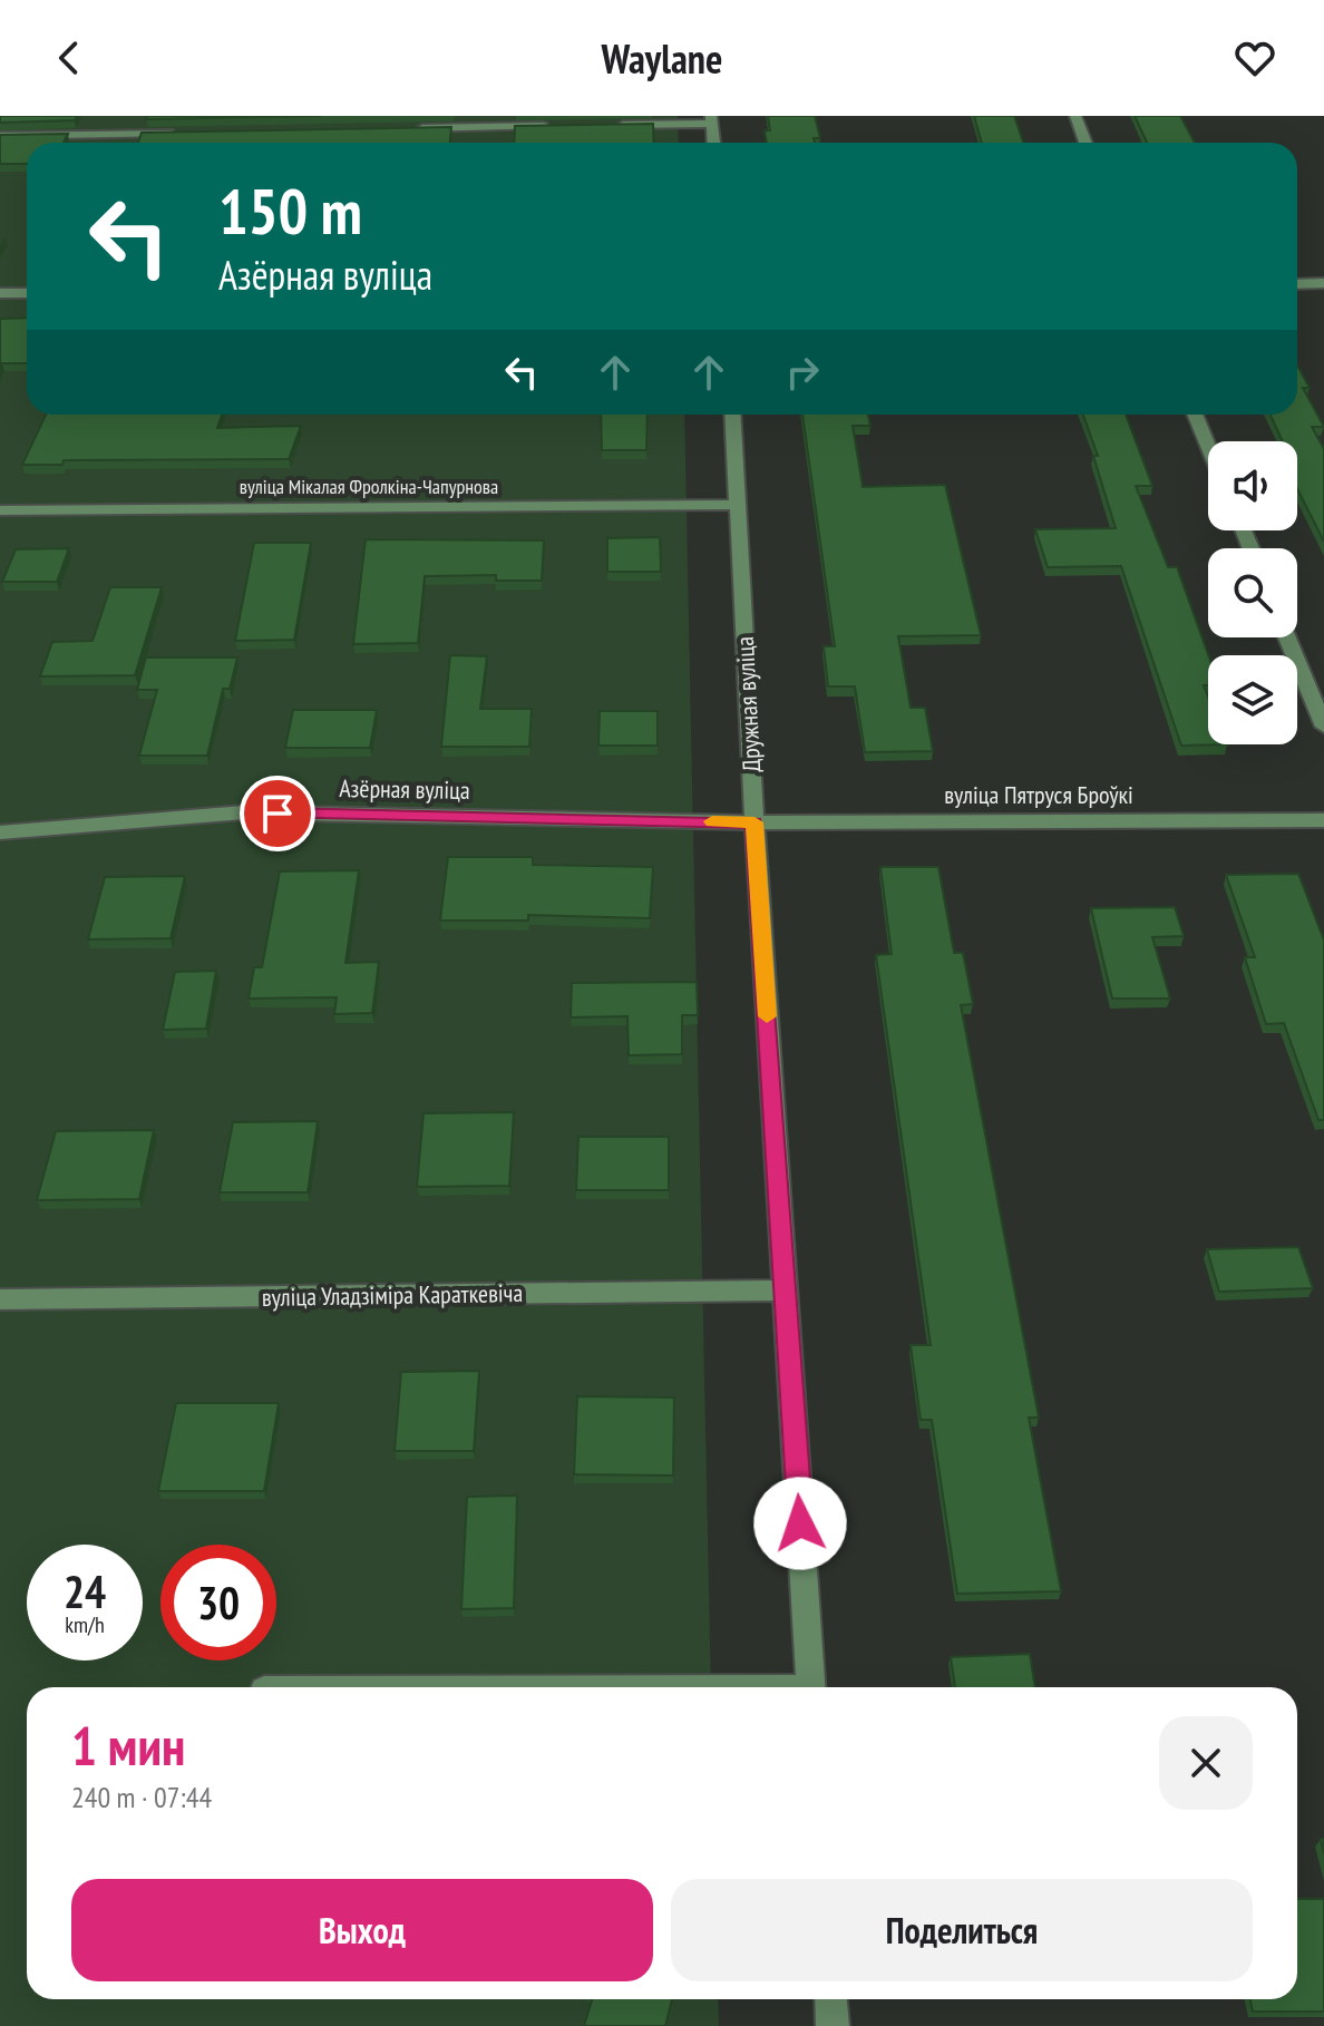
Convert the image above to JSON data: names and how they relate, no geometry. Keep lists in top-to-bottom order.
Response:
{
  "streets": {
    "street": [
      "вуліца Мікалая Фролкіна-Чапурнова",
      "Дружная вуліца",
      "Азёрная вуліца",
      "вуліца Пятруся Броўкі",
      "вуліца Уладзіміра Караткевіча"
    ]
  },
  "crossings": [
    ["вуліца Мікалая Фролкіна-Чапурнова", "Дружная вуліца"],
    ["Дружная вуліца", "Азёрная вуліца"],
    ["Дружная вуліца", "вуліца Пятруся Броўкі"],
    ["Дружная вуліца", "вуліца Уладзіміра Караткевіча"],
    ["Азёрная вуліца", "вуліца Пятруся Броўкі"]
  ],
  "page": {
    "header": "Waylane",
    "turn": ["150 m", "Азёрная вуліца"],
    "speed": "24 km/h",
    "limit": "30",
    "heading": ["1 мин", "240 m · 07:44"],
    "buttons": ["Выход", "Поделиться"]
  }
}
